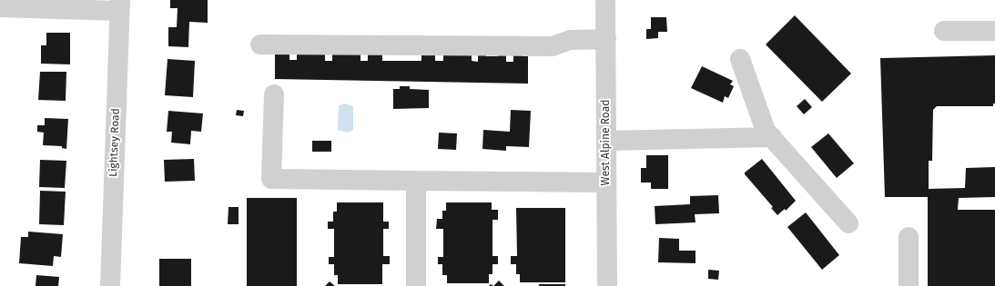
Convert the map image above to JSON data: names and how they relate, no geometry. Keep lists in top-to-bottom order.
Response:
{
  "streets": {
    "street": ["Lightsey Road", "West Alpine Road"]
  }
}
